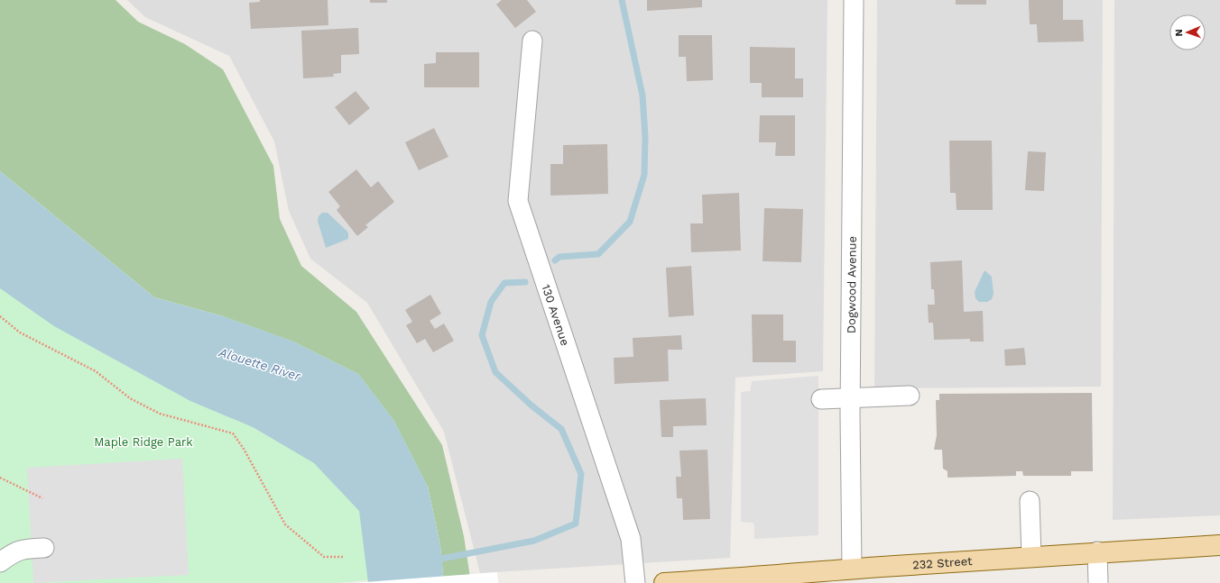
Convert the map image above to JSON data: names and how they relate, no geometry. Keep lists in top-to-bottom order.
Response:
{
  "streets": {
    "main road": ["232 Street"],
    "street": ["Dogwood Avenue", "130 Avenue"]
  },
  "crossings": [
    ["Dogwood Avenue", "232 Street"]
  ],
  "water": ["Alouette River"],
  "parks": ["Maple Ridge Park"],
  "north": "left"
}
